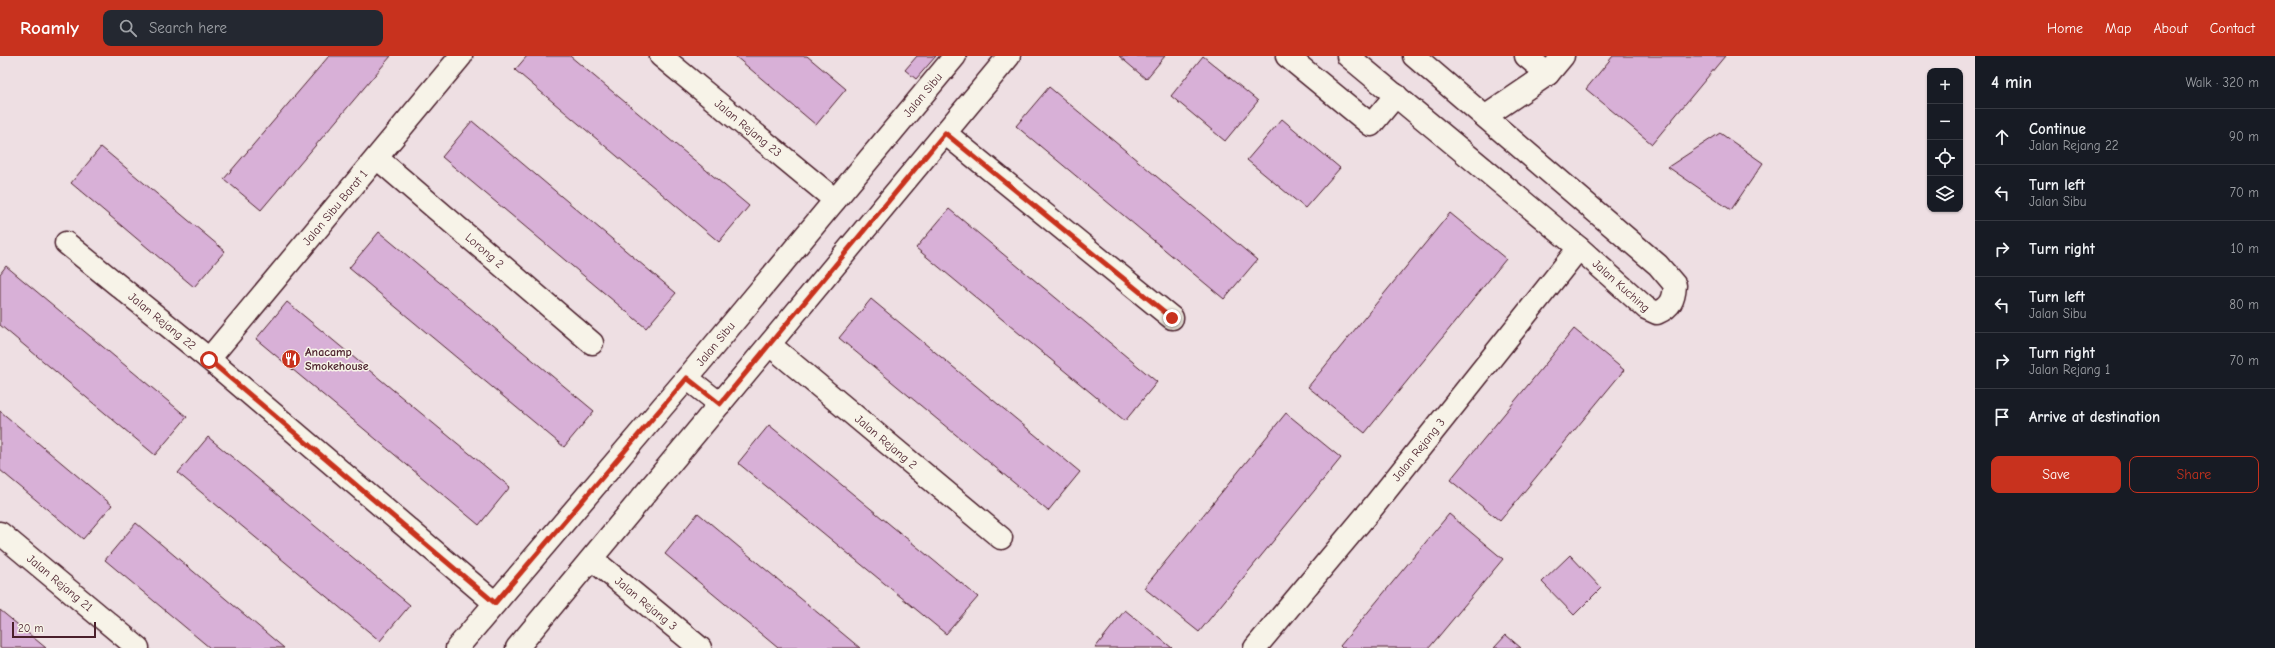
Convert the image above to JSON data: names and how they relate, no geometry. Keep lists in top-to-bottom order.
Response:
{
  "streets": {
    "street": [
      "Jalan Sibu",
      "Jalan Rejang 23",
      "Jalan Sibu Barat 1",
      "Lorong 2",
      "Jalan Kuching",
      "Jalan Rejang 22",
      "Jalan Rejang 2",
      "Jalan Rejang 3",
      "Jalan Rejang 21"
    ]
  },
  "crossings": [
    ["Jalan Sibu", "Jalan Rejang 23"],
    ["Jalan Sibu", "Jalan Rejang 22"],
    ["Jalan Sibu Barat 1", "Lorong 2"],
    ["Jalan Sibu Barat 1", "Jalan Rejang 22"],
    ["Jalan Kuching", "Jalan Rejang 3"]
  ],
  "places": {
    "restaurant": ["Anacamp Smokehouse"]
  },
  "scale_bar": "20 m",
  "page": {
    "header": "Roamly",
    "search": "Search here",
    "nav": [
      "Home",
      "Map",
      "About",
      "Contact"
    ],
    "heading": ["4 min", "Walk · 320 m"],
    "map_buttons": ["+", "−"],
    "list": [
      ["Continue", "Jalan Rejang 22", "90 m"],
      ["Turn left", "Jalan Sibu", "70 m"],
      ["Turn right", "10 m"],
      ["Turn left", "Jalan Sibu", "80 m"],
      ["Turn right", "Jalan Rejang 1", "70 m"],
      "Arrive at destination"
    ],
    "buttons": ["Save", "Share"],
    "scale": "20 m"
  }
}
